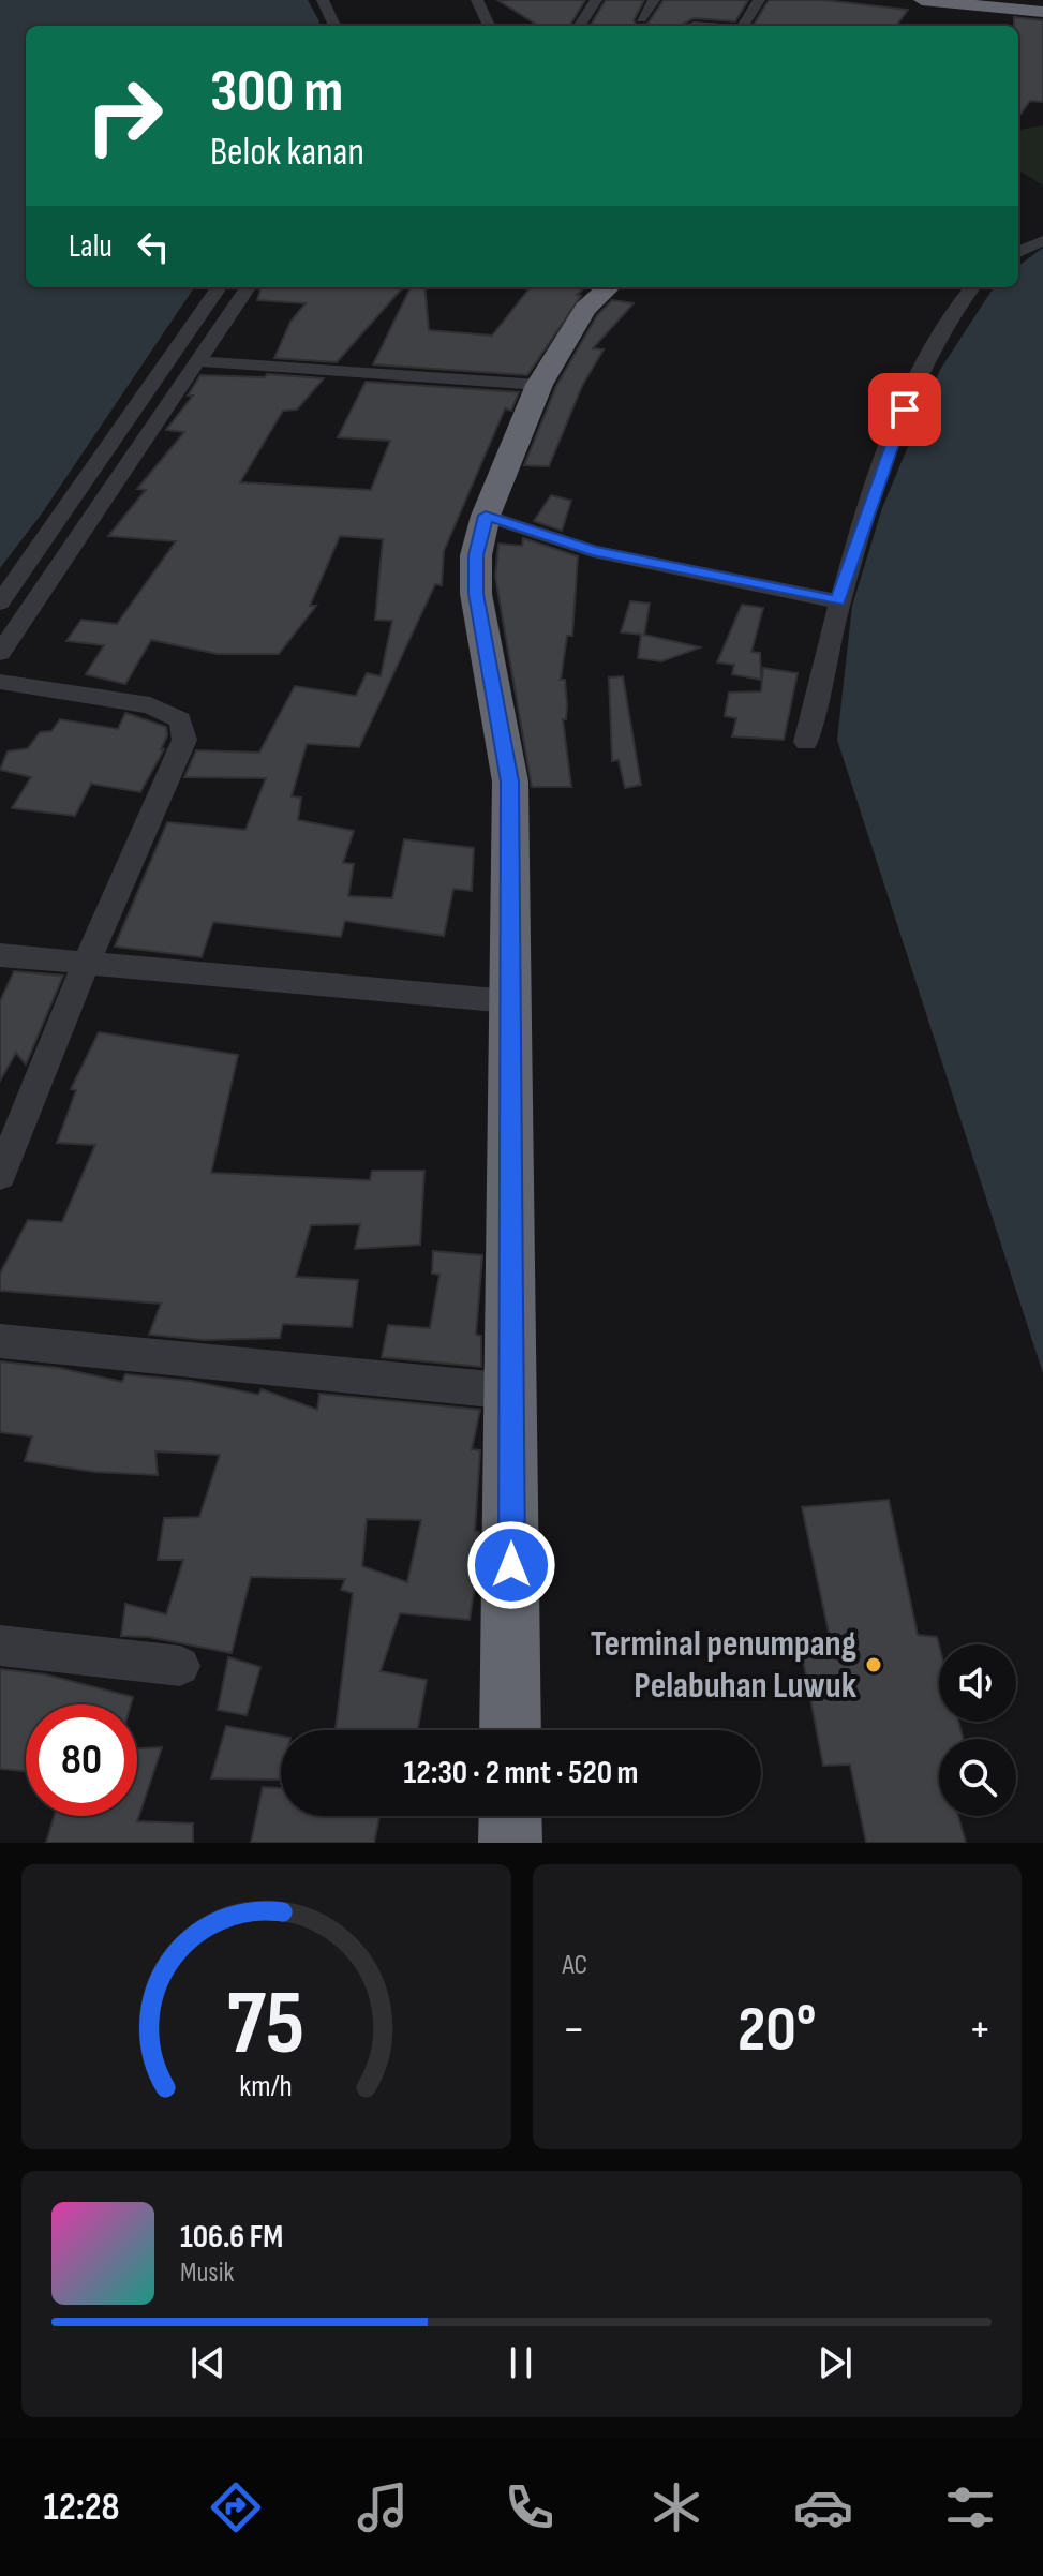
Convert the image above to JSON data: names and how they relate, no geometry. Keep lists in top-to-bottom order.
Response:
{
  "places": ["Terminal penumpang Pelabuhan Luwuk"],
  "page": {
    "turn": ["300 m", "Belok kanan"],
    "then": "Lalu",
    "limit": "80",
    "trip": "12:30 · 2 mnt · 520 m",
    "tile": "AC",
    "heat": ["−", "20°", "+"],
    "song": ["106.6 FM", "Musik"],
    "tabs": "12:28",
    "gauge": ["75", "km/h"]
  }
}
